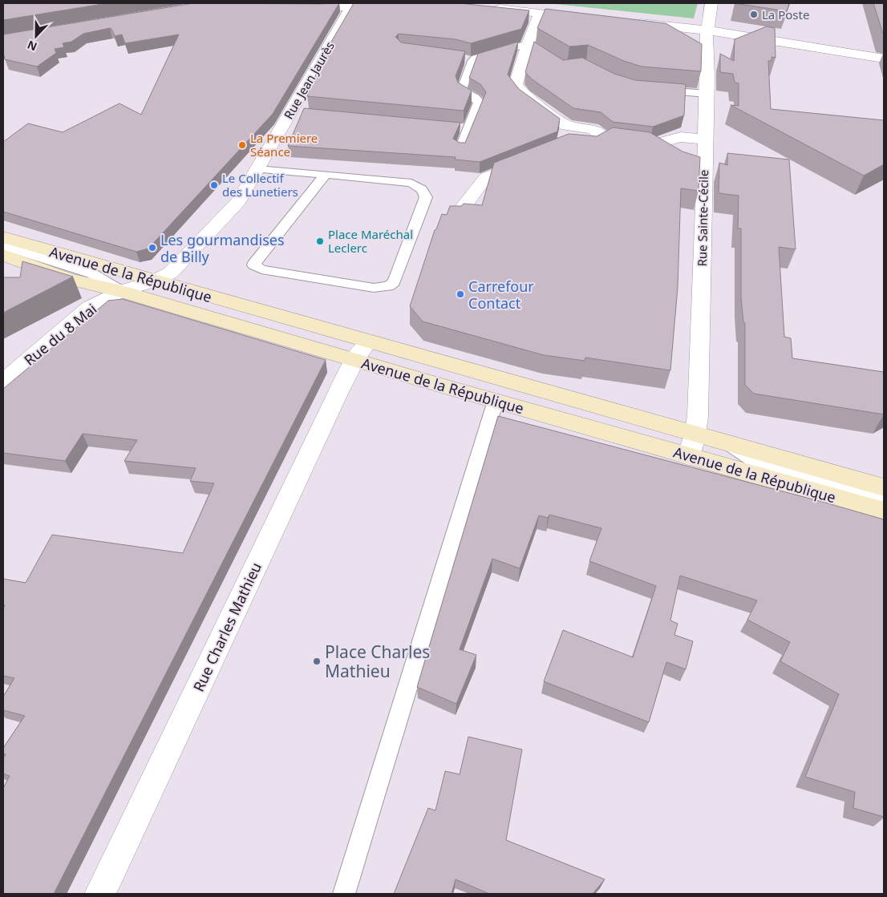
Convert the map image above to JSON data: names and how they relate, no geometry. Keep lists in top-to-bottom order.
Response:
{
  "streets": {
    "main road": ["Avenue de la République"],
    "street": [
      "Rue Jean Jaurès",
      "Rue Sainte-Cécile",
      "Rue du 8 Mai",
      "Rue Charles Mathieu"
    ]
  },
  "crossings": [
    ["Rue Jean Jaurès", "Avenue de la République"],
    ["Rue Jean Jaurès", "Rue du 8 Mai"],
    ["Rue Sainte-Cécile", "Avenue de la République"],
    ["Avenue de la République", "Rue du 8 Mai"],
    ["Avenue de la République", "Rue Charles Mathieu"]
  ],
  "places": [
    "La Poste",
    "La Premiere Séance",
    "Le Collectif des Lunetiers",
    "Place Maréchal Leclerc",
    "Les gourmandises de Billy",
    "Carrefour Contact",
    "Place Charles Mathieu"
  ],
  "north": "bottom"
}
